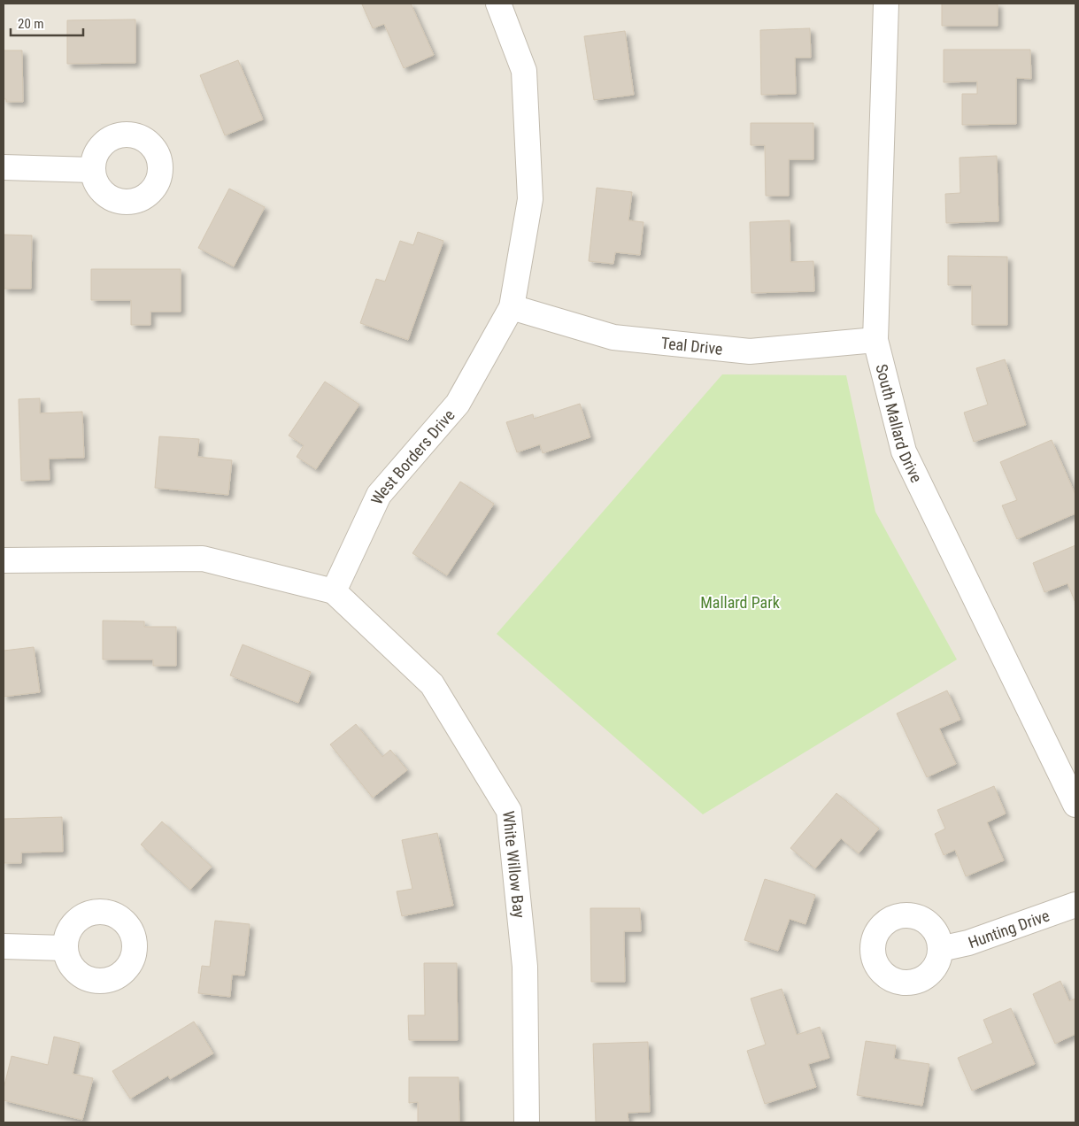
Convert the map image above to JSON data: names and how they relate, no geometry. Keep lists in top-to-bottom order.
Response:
{
  "streets": {
    "street": [
      "Teal Drive",
      "South Mallard Drive",
      "West Borders Drive",
      "White Willow Bay",
      "Hunting Drive"
    ]
  },
  "crossings": [
    ["Teal Drive", "South Mallard Drive"],
    ["Teal Drive", "West Borders Drive"],
    ["West Borders Drive", "White Willow Bay"]
  ],
  "parks": ["Mallard Park"],
  "scale_bar": "20 m"
}
